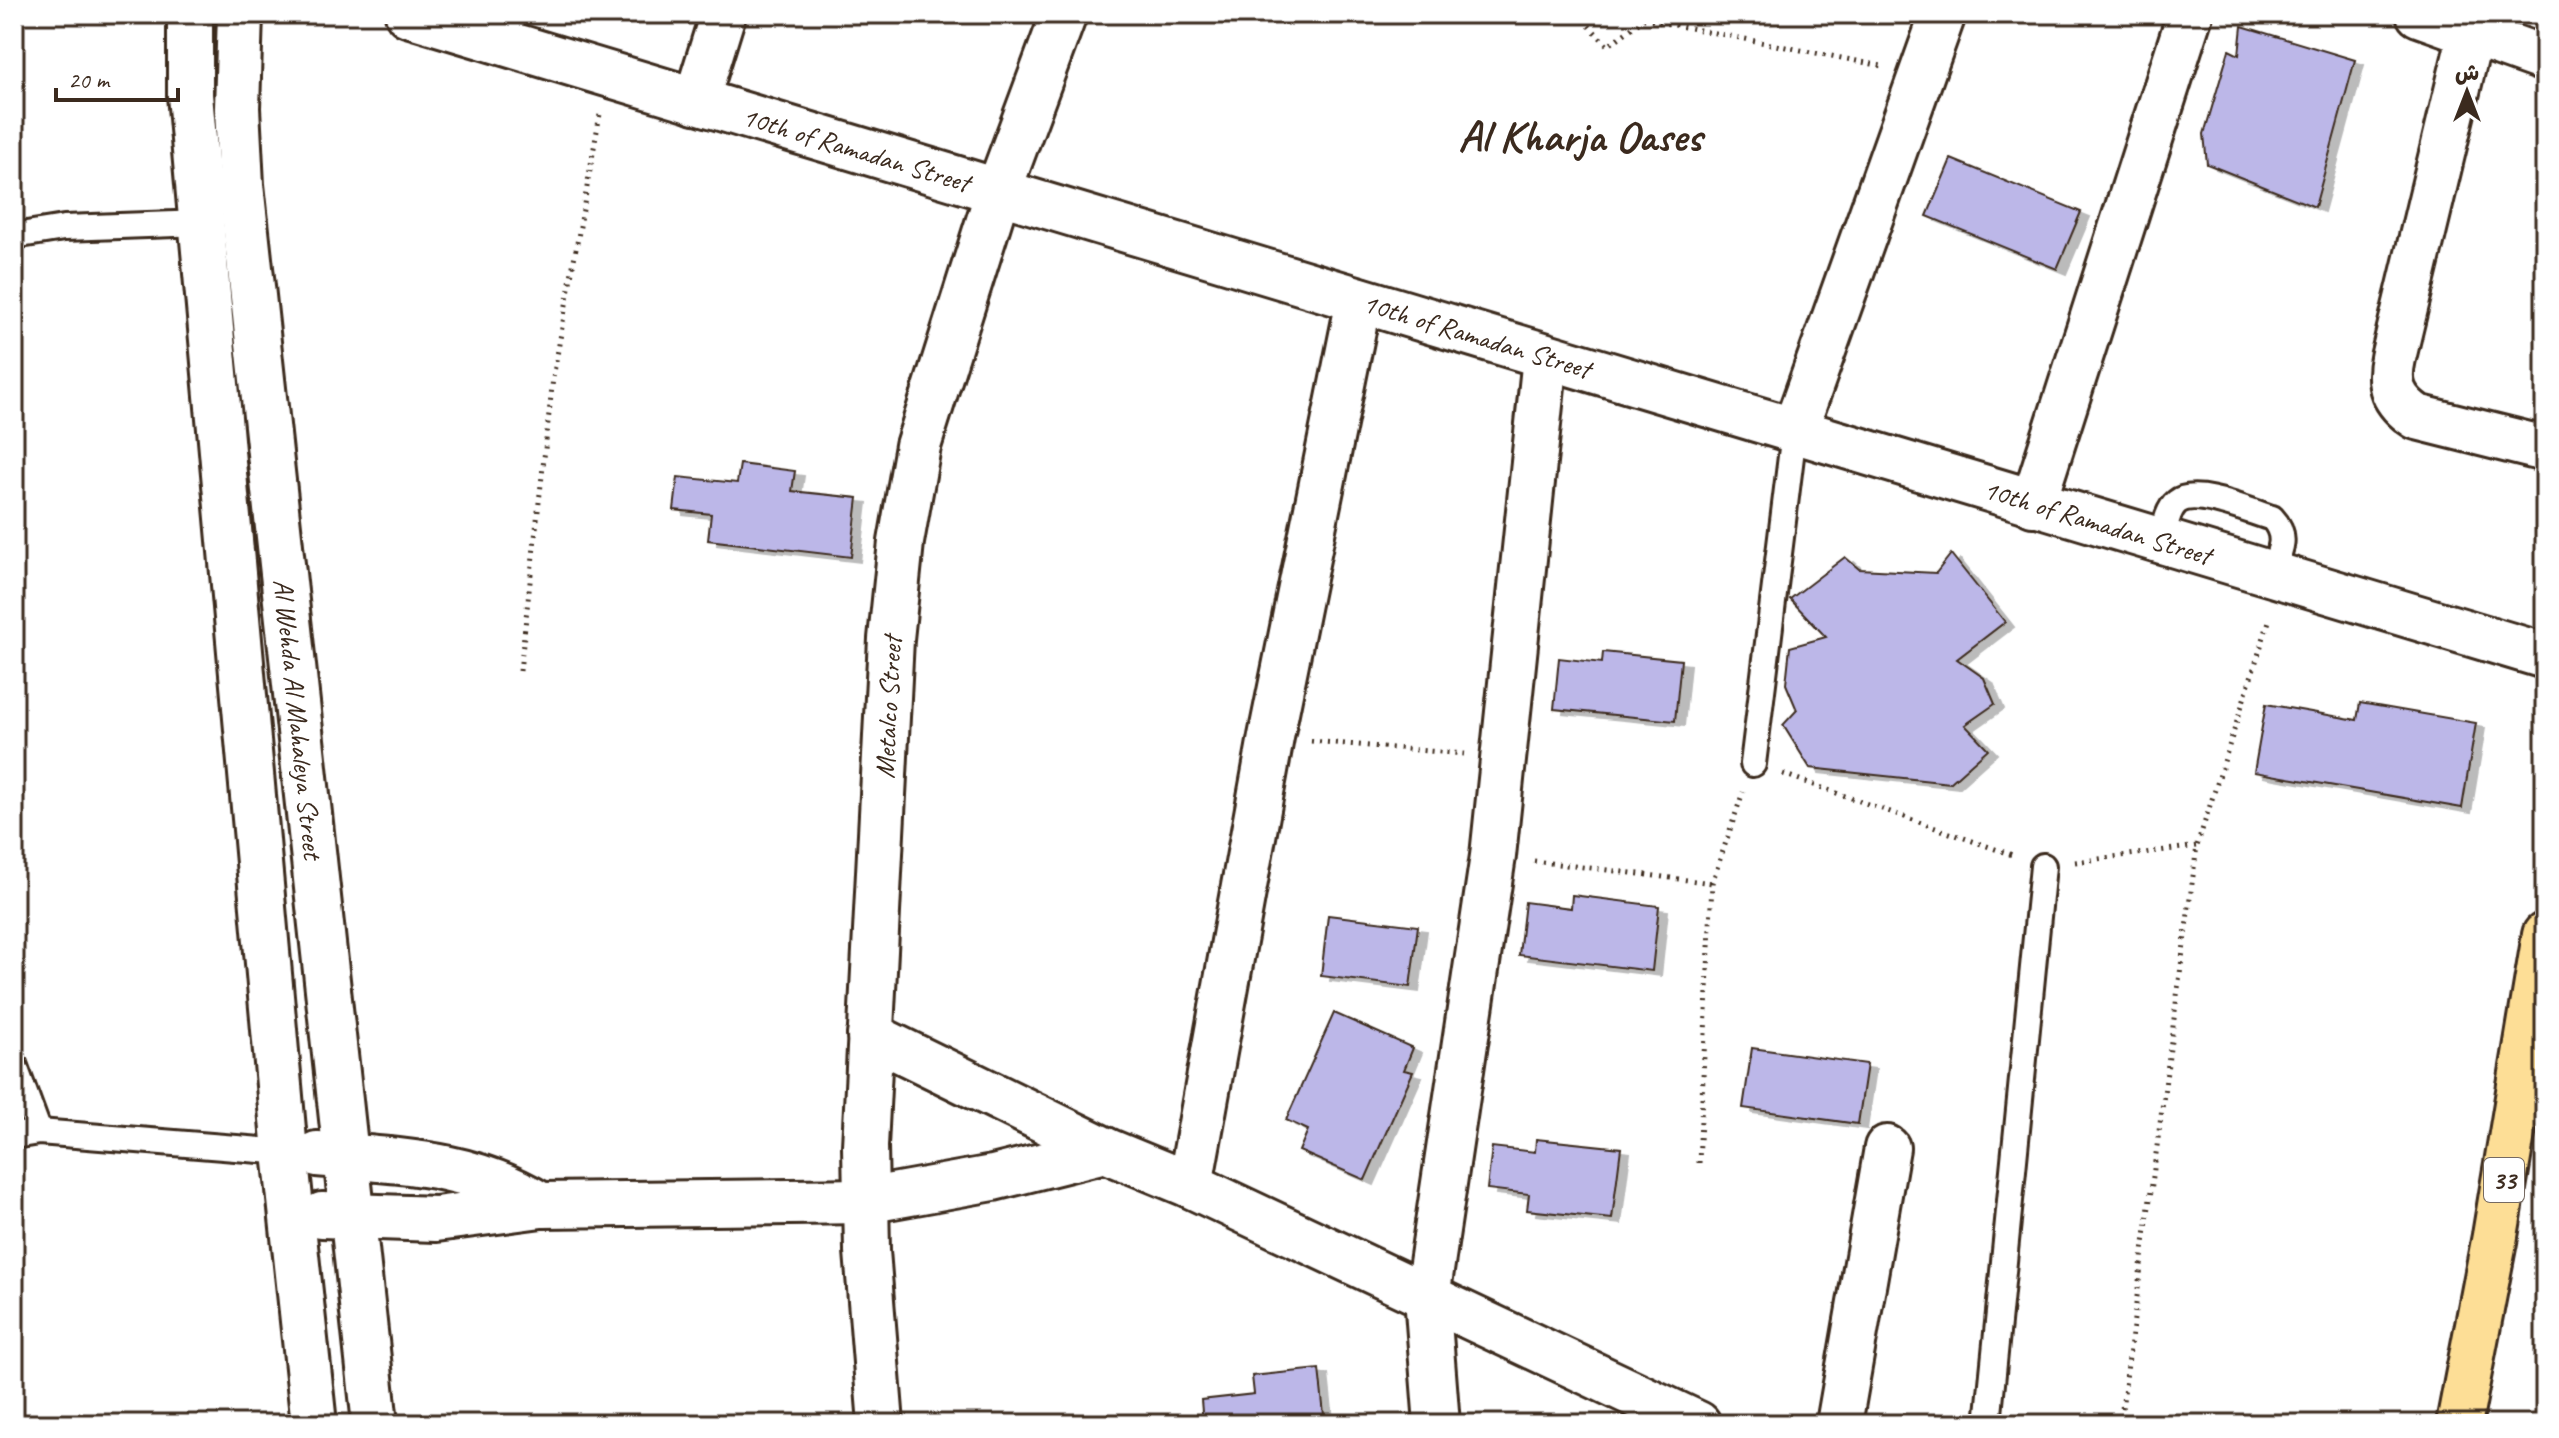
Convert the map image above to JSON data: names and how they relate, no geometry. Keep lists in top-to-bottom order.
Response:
{
  "streets": {
    "highway": ["33"],
    "street": ["10th of Ramadan Street", "Metalco Street", "Al Wehda Al Mahaleya Street"]
  },
  "crossings": [
    ["10th of Ramadan Street", "Metalco Street"]
  ],
  "districts": ["Al Kharja Oases"],
  "scale_bar": "20 m",
  "north": "top"
}
